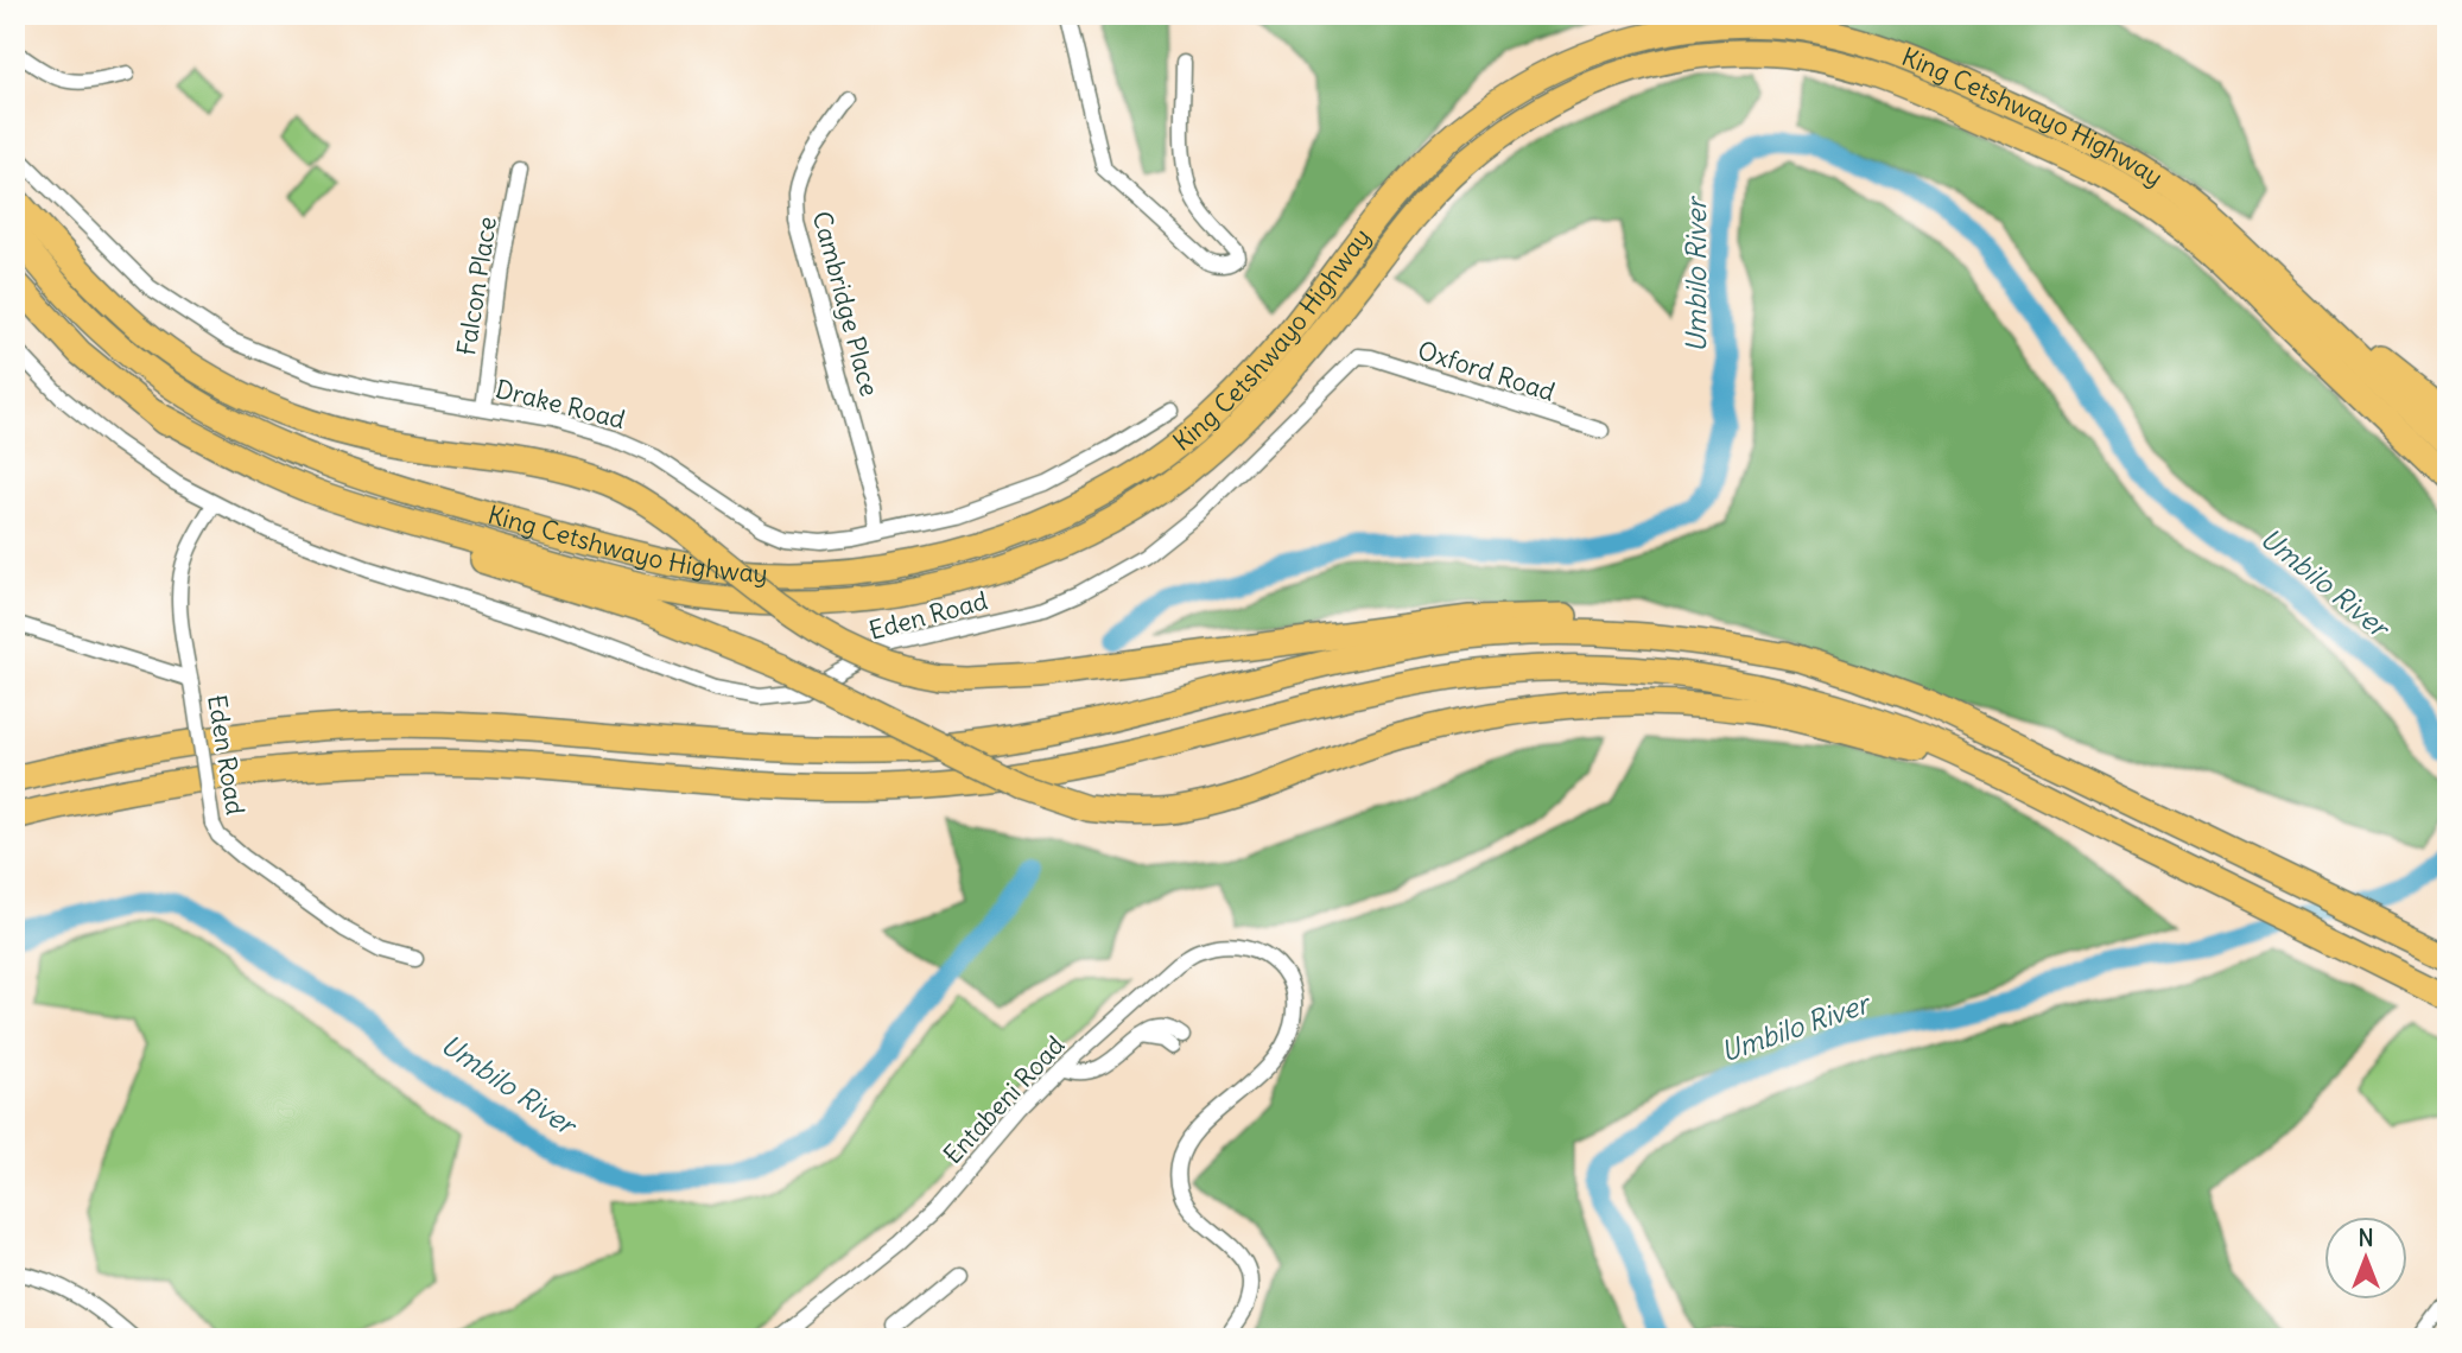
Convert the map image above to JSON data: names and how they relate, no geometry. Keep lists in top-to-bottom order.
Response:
{
  "streets": {
    "highway": ["King Cetshwayo Highway"],
    "street": [
      "Falcon Place",
      "Cambridge Place",
      "Oxford Road",
      "Drake Road",
      "Eden Road",
      "Entabeni Road"
    ]
  },
  "crossings": [
    ["Falcon Place", "Drake Road"],
    ["Cambridge Place", "Drake Road"],
    ["Oxford Road", "Eden Road"]
  ],
  "water": ["Umbilo River"],
  "north": "top"
}
